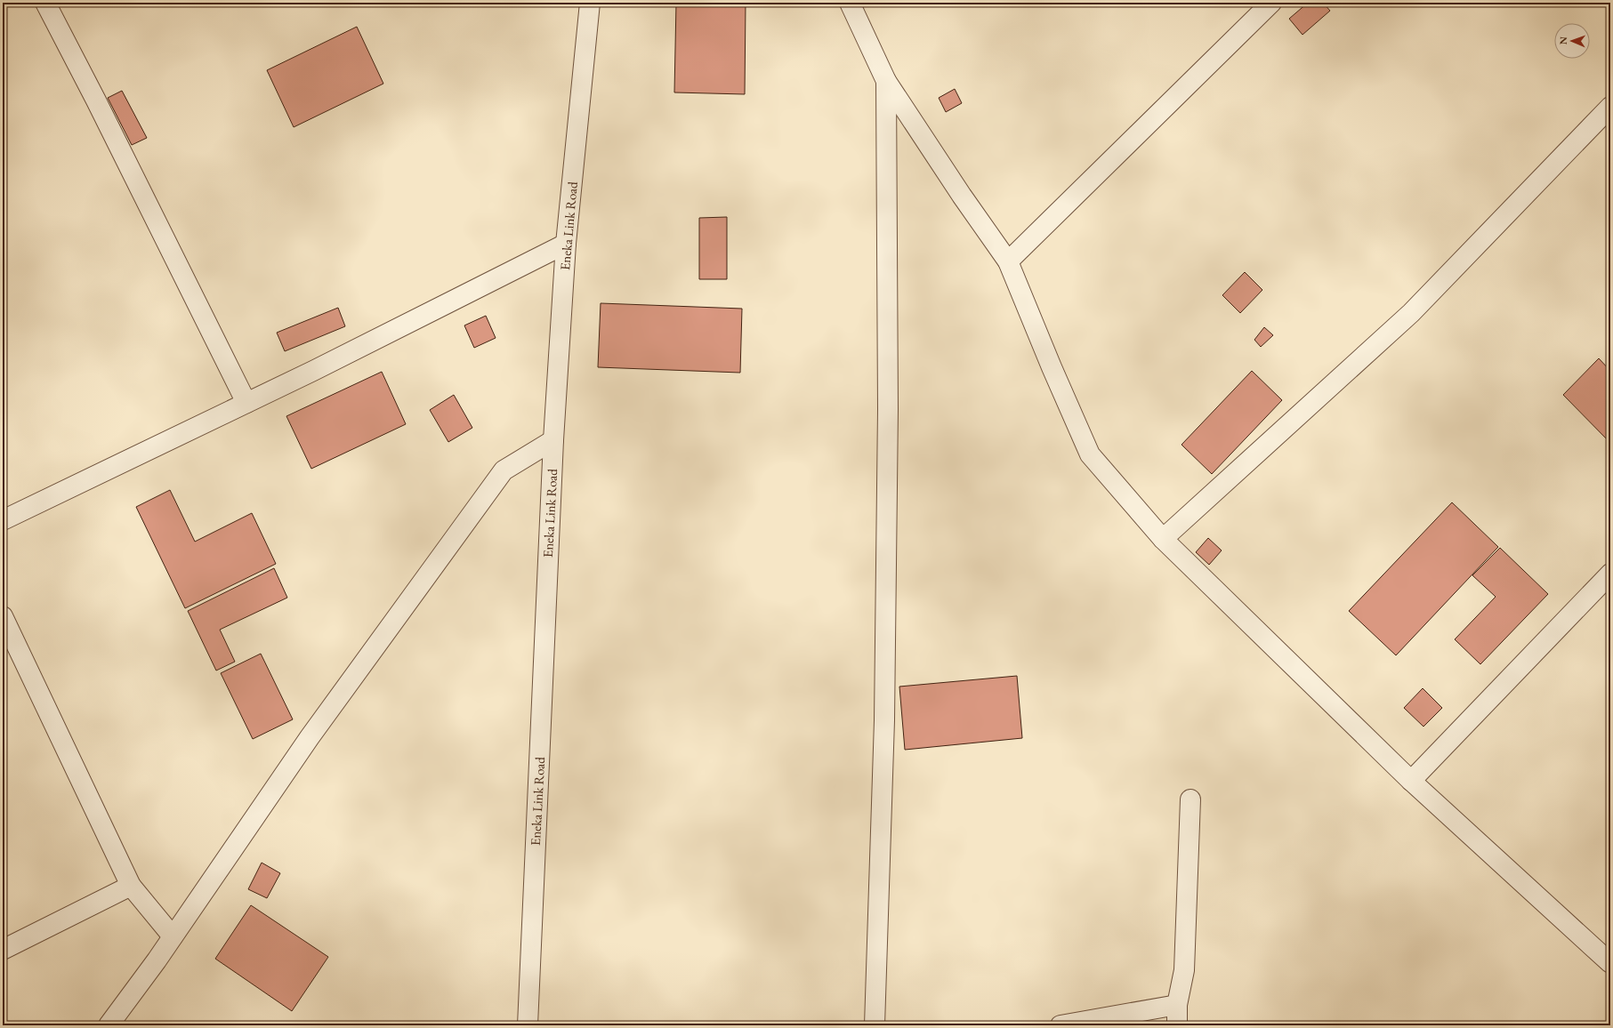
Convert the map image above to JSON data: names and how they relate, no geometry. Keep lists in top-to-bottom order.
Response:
{
  "streets": {
    "street": ["Eneka Link Road"]
  },
  "north": "left"
}
